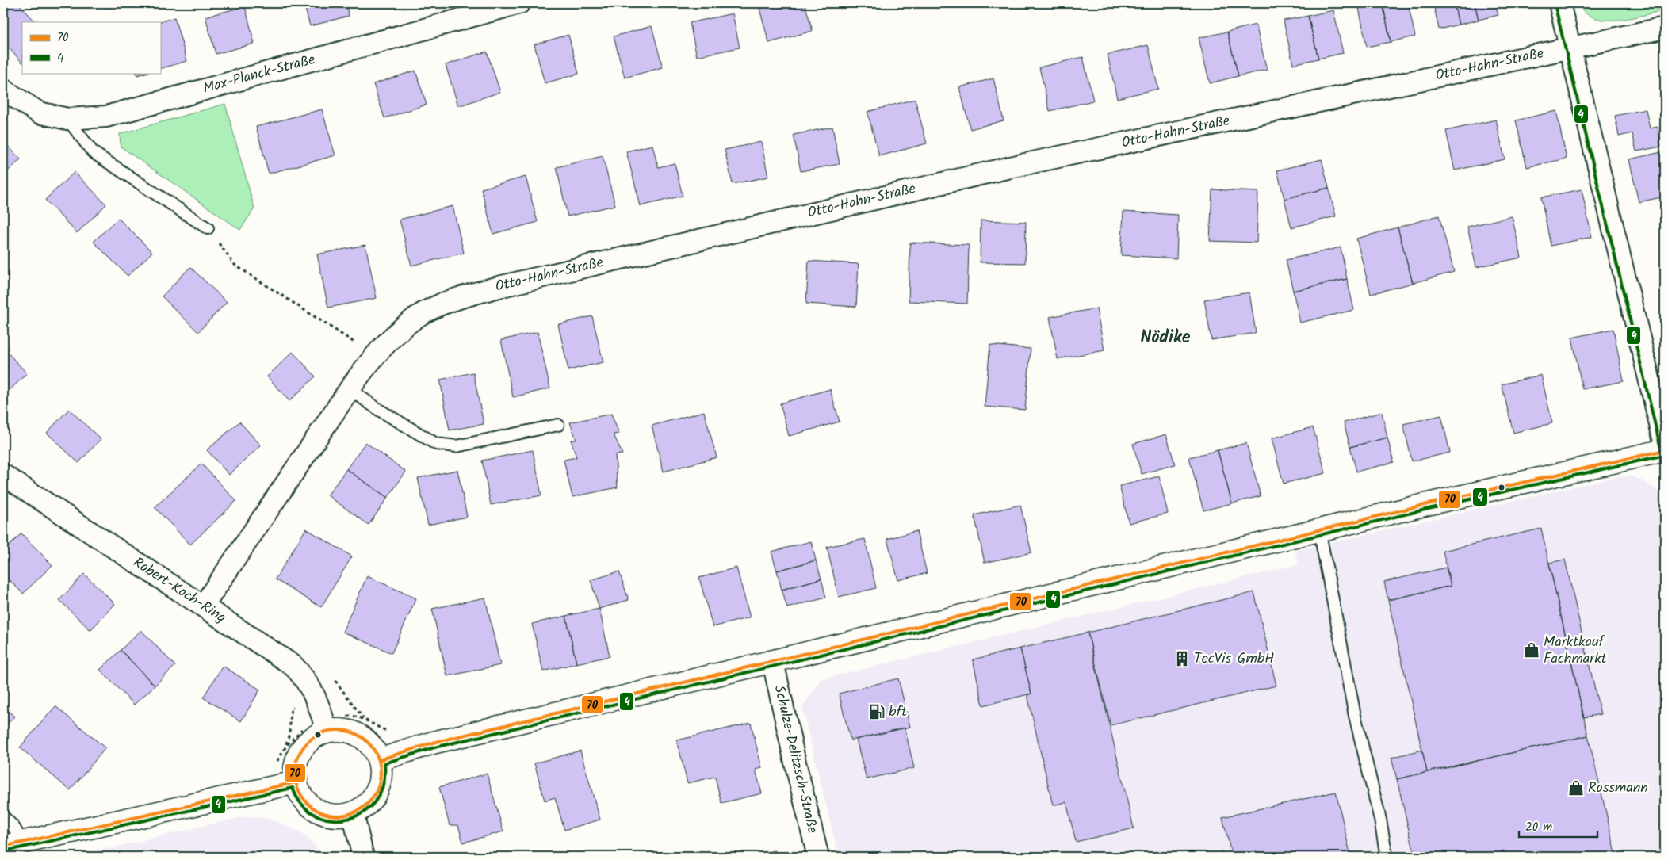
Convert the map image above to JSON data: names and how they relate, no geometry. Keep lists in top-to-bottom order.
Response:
{
  "streets": {
    "street": [
      "Otto-Hahn-Straße",
      "Max-Planck-Straße",
      "Robert-Koch-Ring",
      "Schulze-Delitzsch-Straße"
    ]
  },
  "crossings": [
    ["Otto-Hahn-Straße", "Robert-Koch-Ring"]
  ],
  "districts": ["Nödike"],
  "places": {
    "shop": ["Marktkauf Fachmarkt", "Rossmann"],
    "building": ["TecVis GmbH"],
    "fuel station": ["bft"]
  },
  "lines": ["transit line 4", "transit line 70"],
  "legend": ["70", "4"],
  "scale_bar": "20 m"
}
